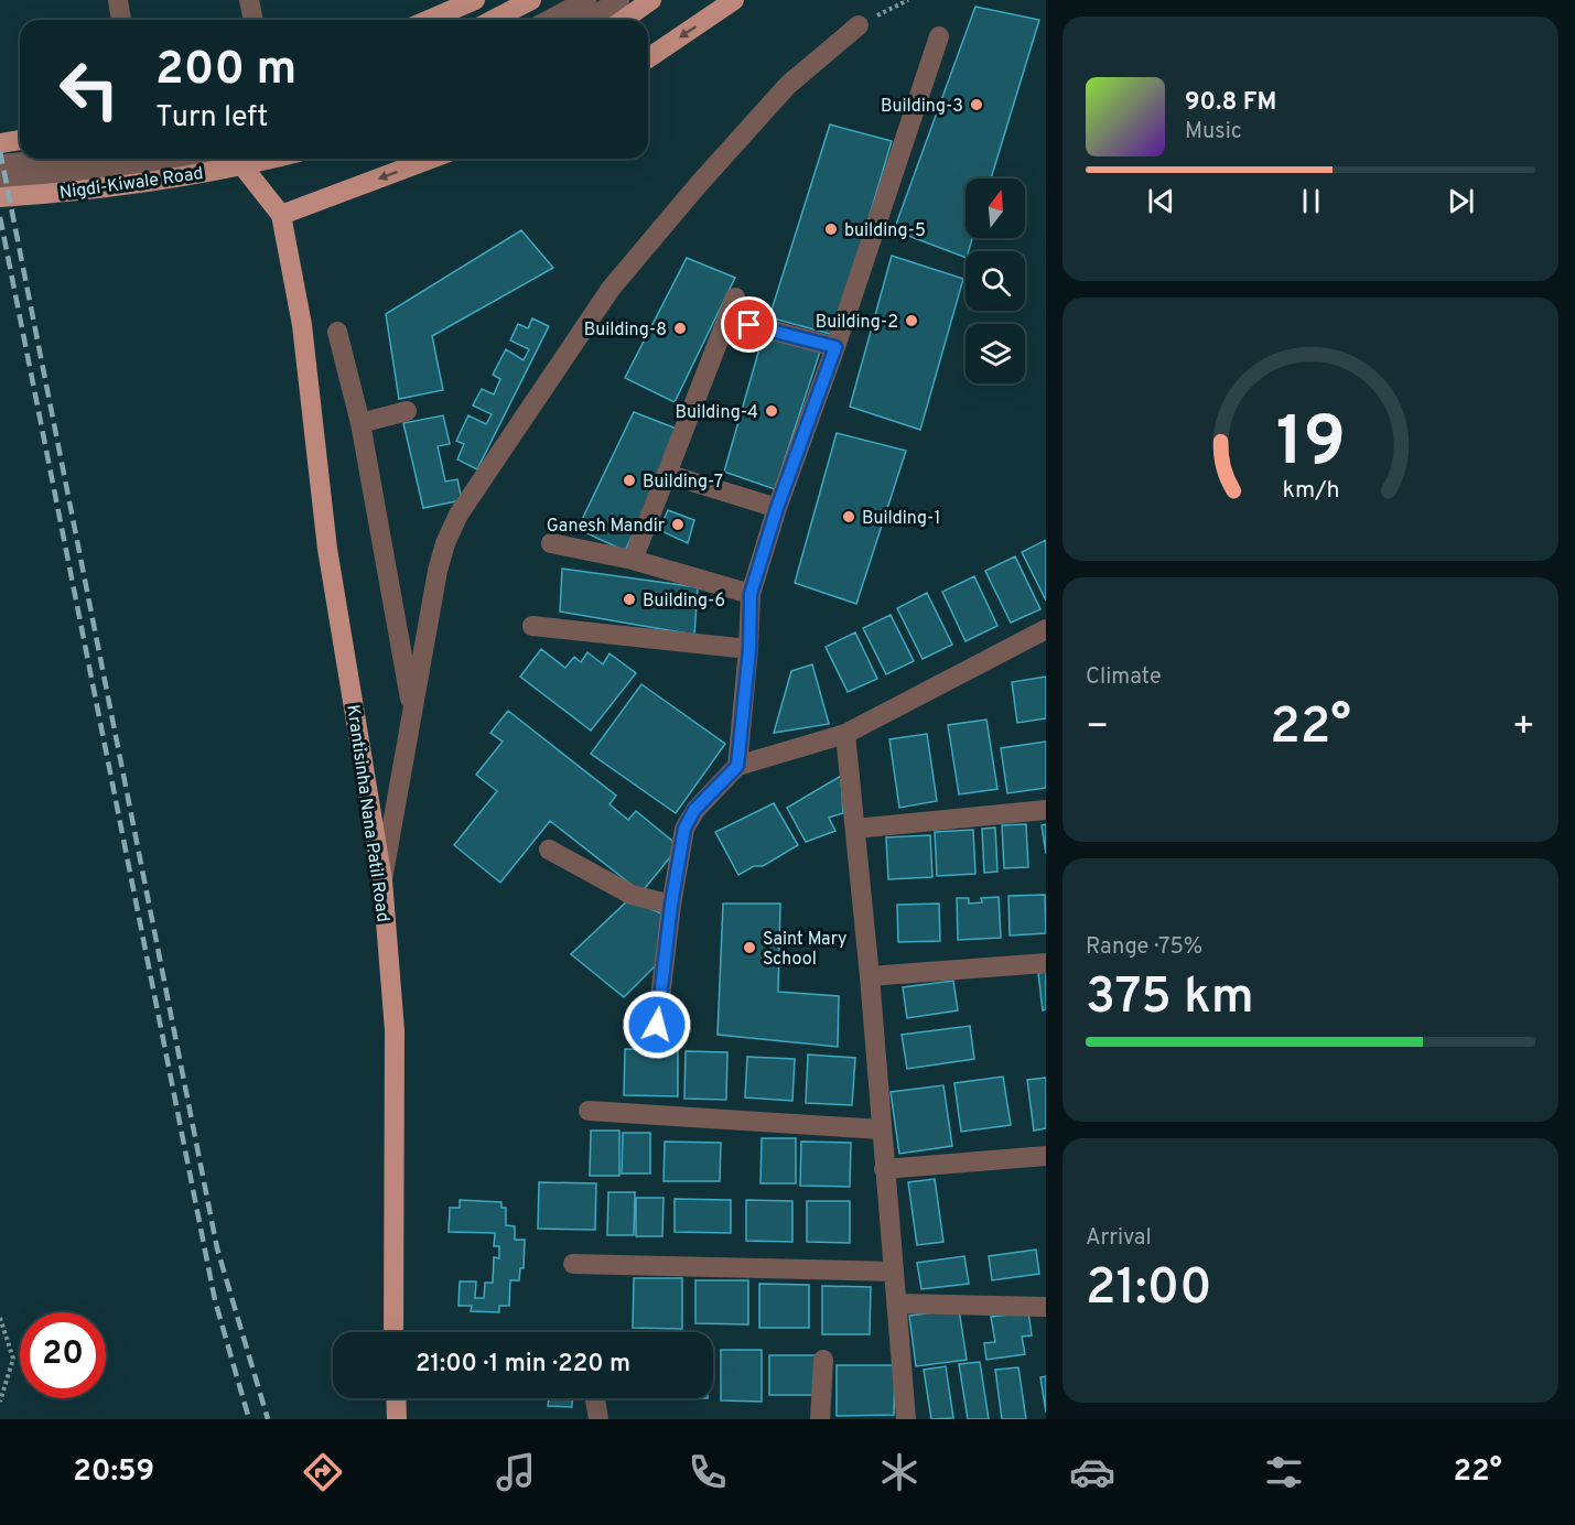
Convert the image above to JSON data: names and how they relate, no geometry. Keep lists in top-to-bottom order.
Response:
{
  "streets": {
    "main road": ["Nigdi-Kiwale Road", "Krantisinha Nana Patil Road"]
  },
  "places": [
    "Building-3",
    "building-5",
    "Building-2",
    "Building-8",
    "Building-4",
    "Building-7",
    "Building-1",
    "Ganesh Mandir",
    "Building-6",
    "Saint Mary School"
  ],
  "north": "top",
  "page": {
    "turn": ["200 m", "Turn left"],
    "song": ["90.8 FM", "Music"],
    "tile": [
      "Climate",
      ["Range · 75%", "375 km"],
      ["Arrival", "21:00"]
    ],
    "heat": ["−", "22°", "+"],
    "limit": "20",
    "trip": "21:00 · 1 min · 220 m",
    "tabs": ["20:59", "22°"],
    "gauge": ["19", "km/h"]
  }
}
